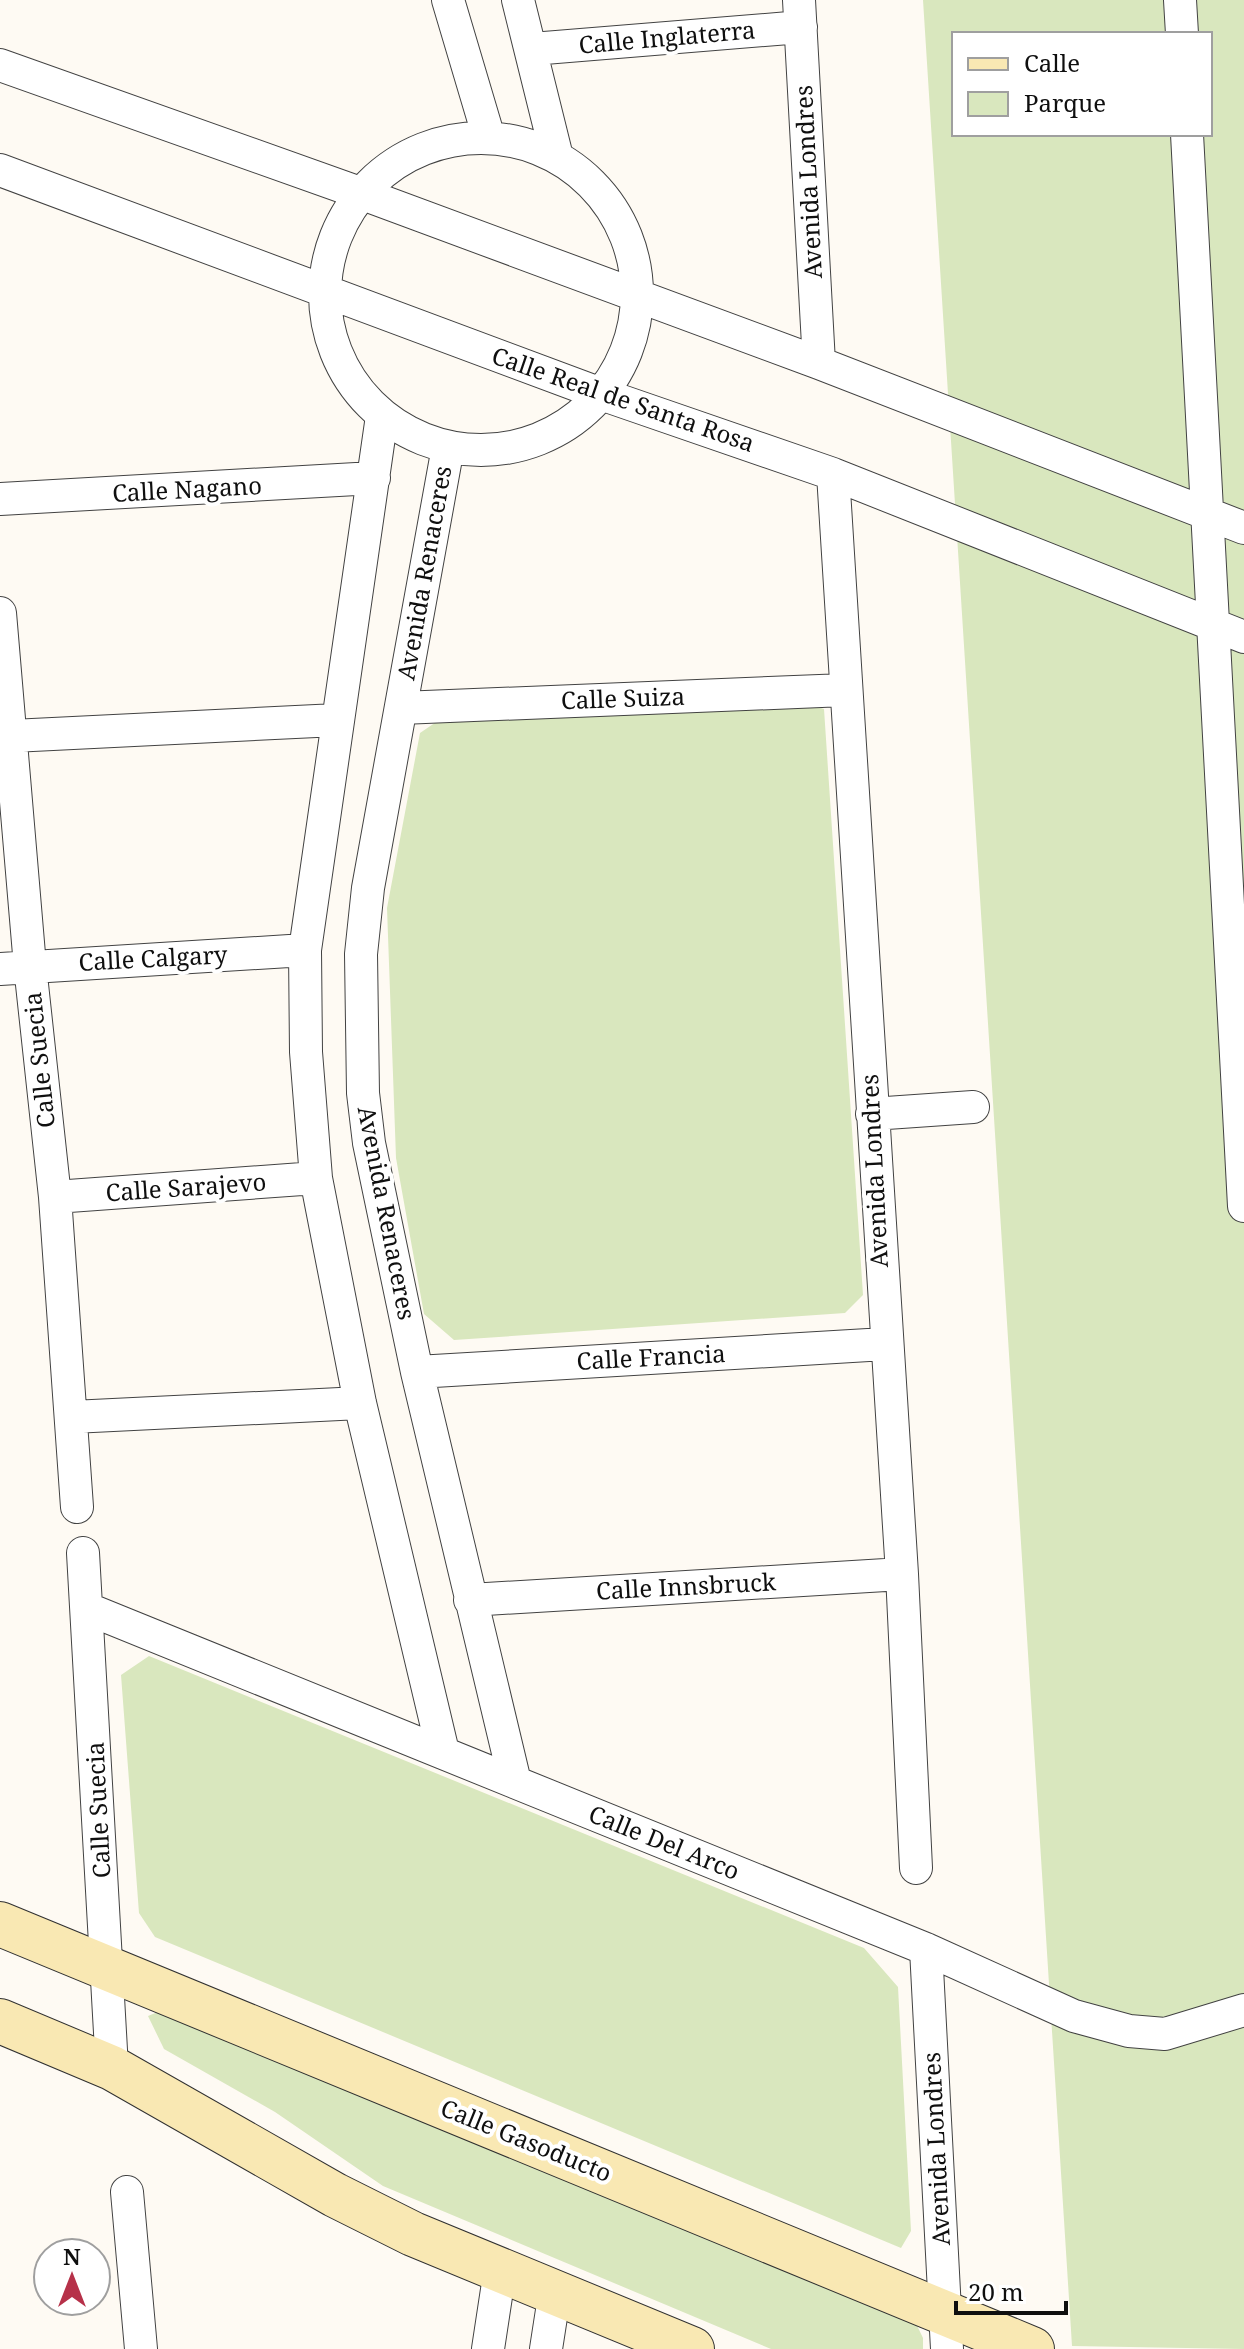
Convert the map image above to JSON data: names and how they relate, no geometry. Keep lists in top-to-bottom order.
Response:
{
  "streets": {
    "street": [
      "Calle Inglaterra",
      "Avenida Londres",
      "Calle Real de Santa Rosa",
      "Calle Nagano",
      "Avenida Renaceres",
      "Calle Suiza",
      "Calle Calgary",
      "Calle Suecia",
      "Calle Sarajevo",
      "Calle Francia",
      "Calle Innsbruck",
      "Calle Del Arco",
      "Calle Gasoducto"
    ]
  },
  "crossings": [
    ["Calle Inglaterra", "Avenida Londres"],
    ["Avenida Londres", "Calle Real de Santa Rosa"],
    ["Avenida Londres", "Calle Suiza"],
    ["Avenida Londres", "Calle Francia"],
    ["Avenida Londres", "Calle Innsbruck"],
    ["Avenida Londres", "Calle Del Arco"],
    ["Avenida Londres", "Calle Gasoducto"],
    ["Calle Real de Santa Rosa", "Avenida Renaceres"],
    ["Avenida Renaceres", "Calle Suiza"],
    ["Avenida Renaceres", "Calle Francia"],
    ["Avenida Renaceres", "Calle Innsbruck"],
    ["Avenida Renaceres", "Calle Del Arco"],
    ["Calle Calgary", "Calle Suecia"],
    ["Calle Suecia", "Calle Sarajevo"],
    ["Calle Suecia", "Calle Del Arco"],
    ["Calle Suecia", "Calle Gasoducto"]
  ],
  "legend": ["Calle", "Parque"],
  "scale_bar": "20 m",
  "north": "top"
}
